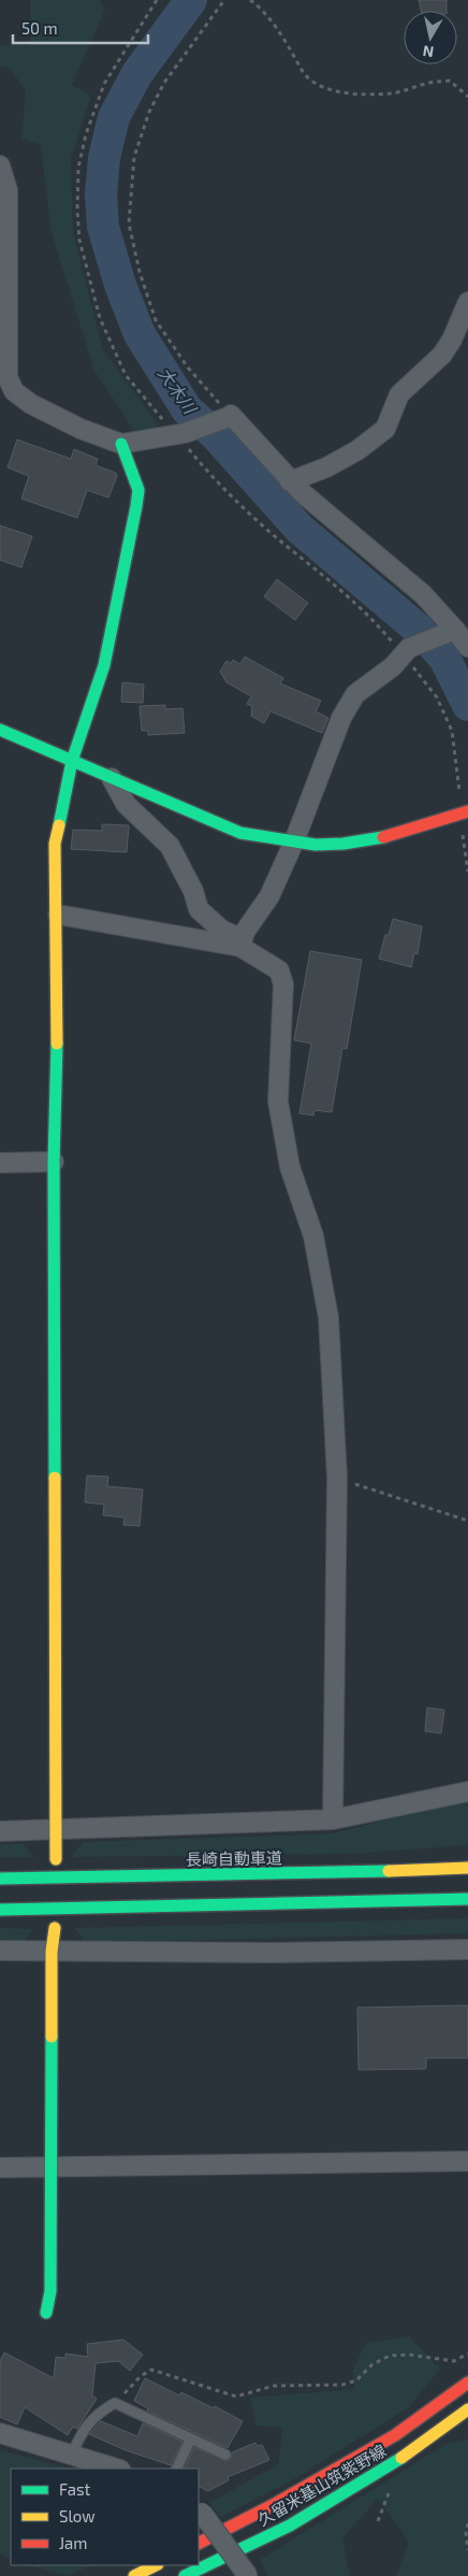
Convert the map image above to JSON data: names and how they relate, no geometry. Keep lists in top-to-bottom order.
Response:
{
  "streets": {
    "main road": ["長崎自動車道", "久留米基山筑紫野線"]
  },
  "water": ["大木川"],
  "legend": ["Fast", "Slow", "Jam"],
  "scale_bar": "50 m",
  "north": "bottom"
}
